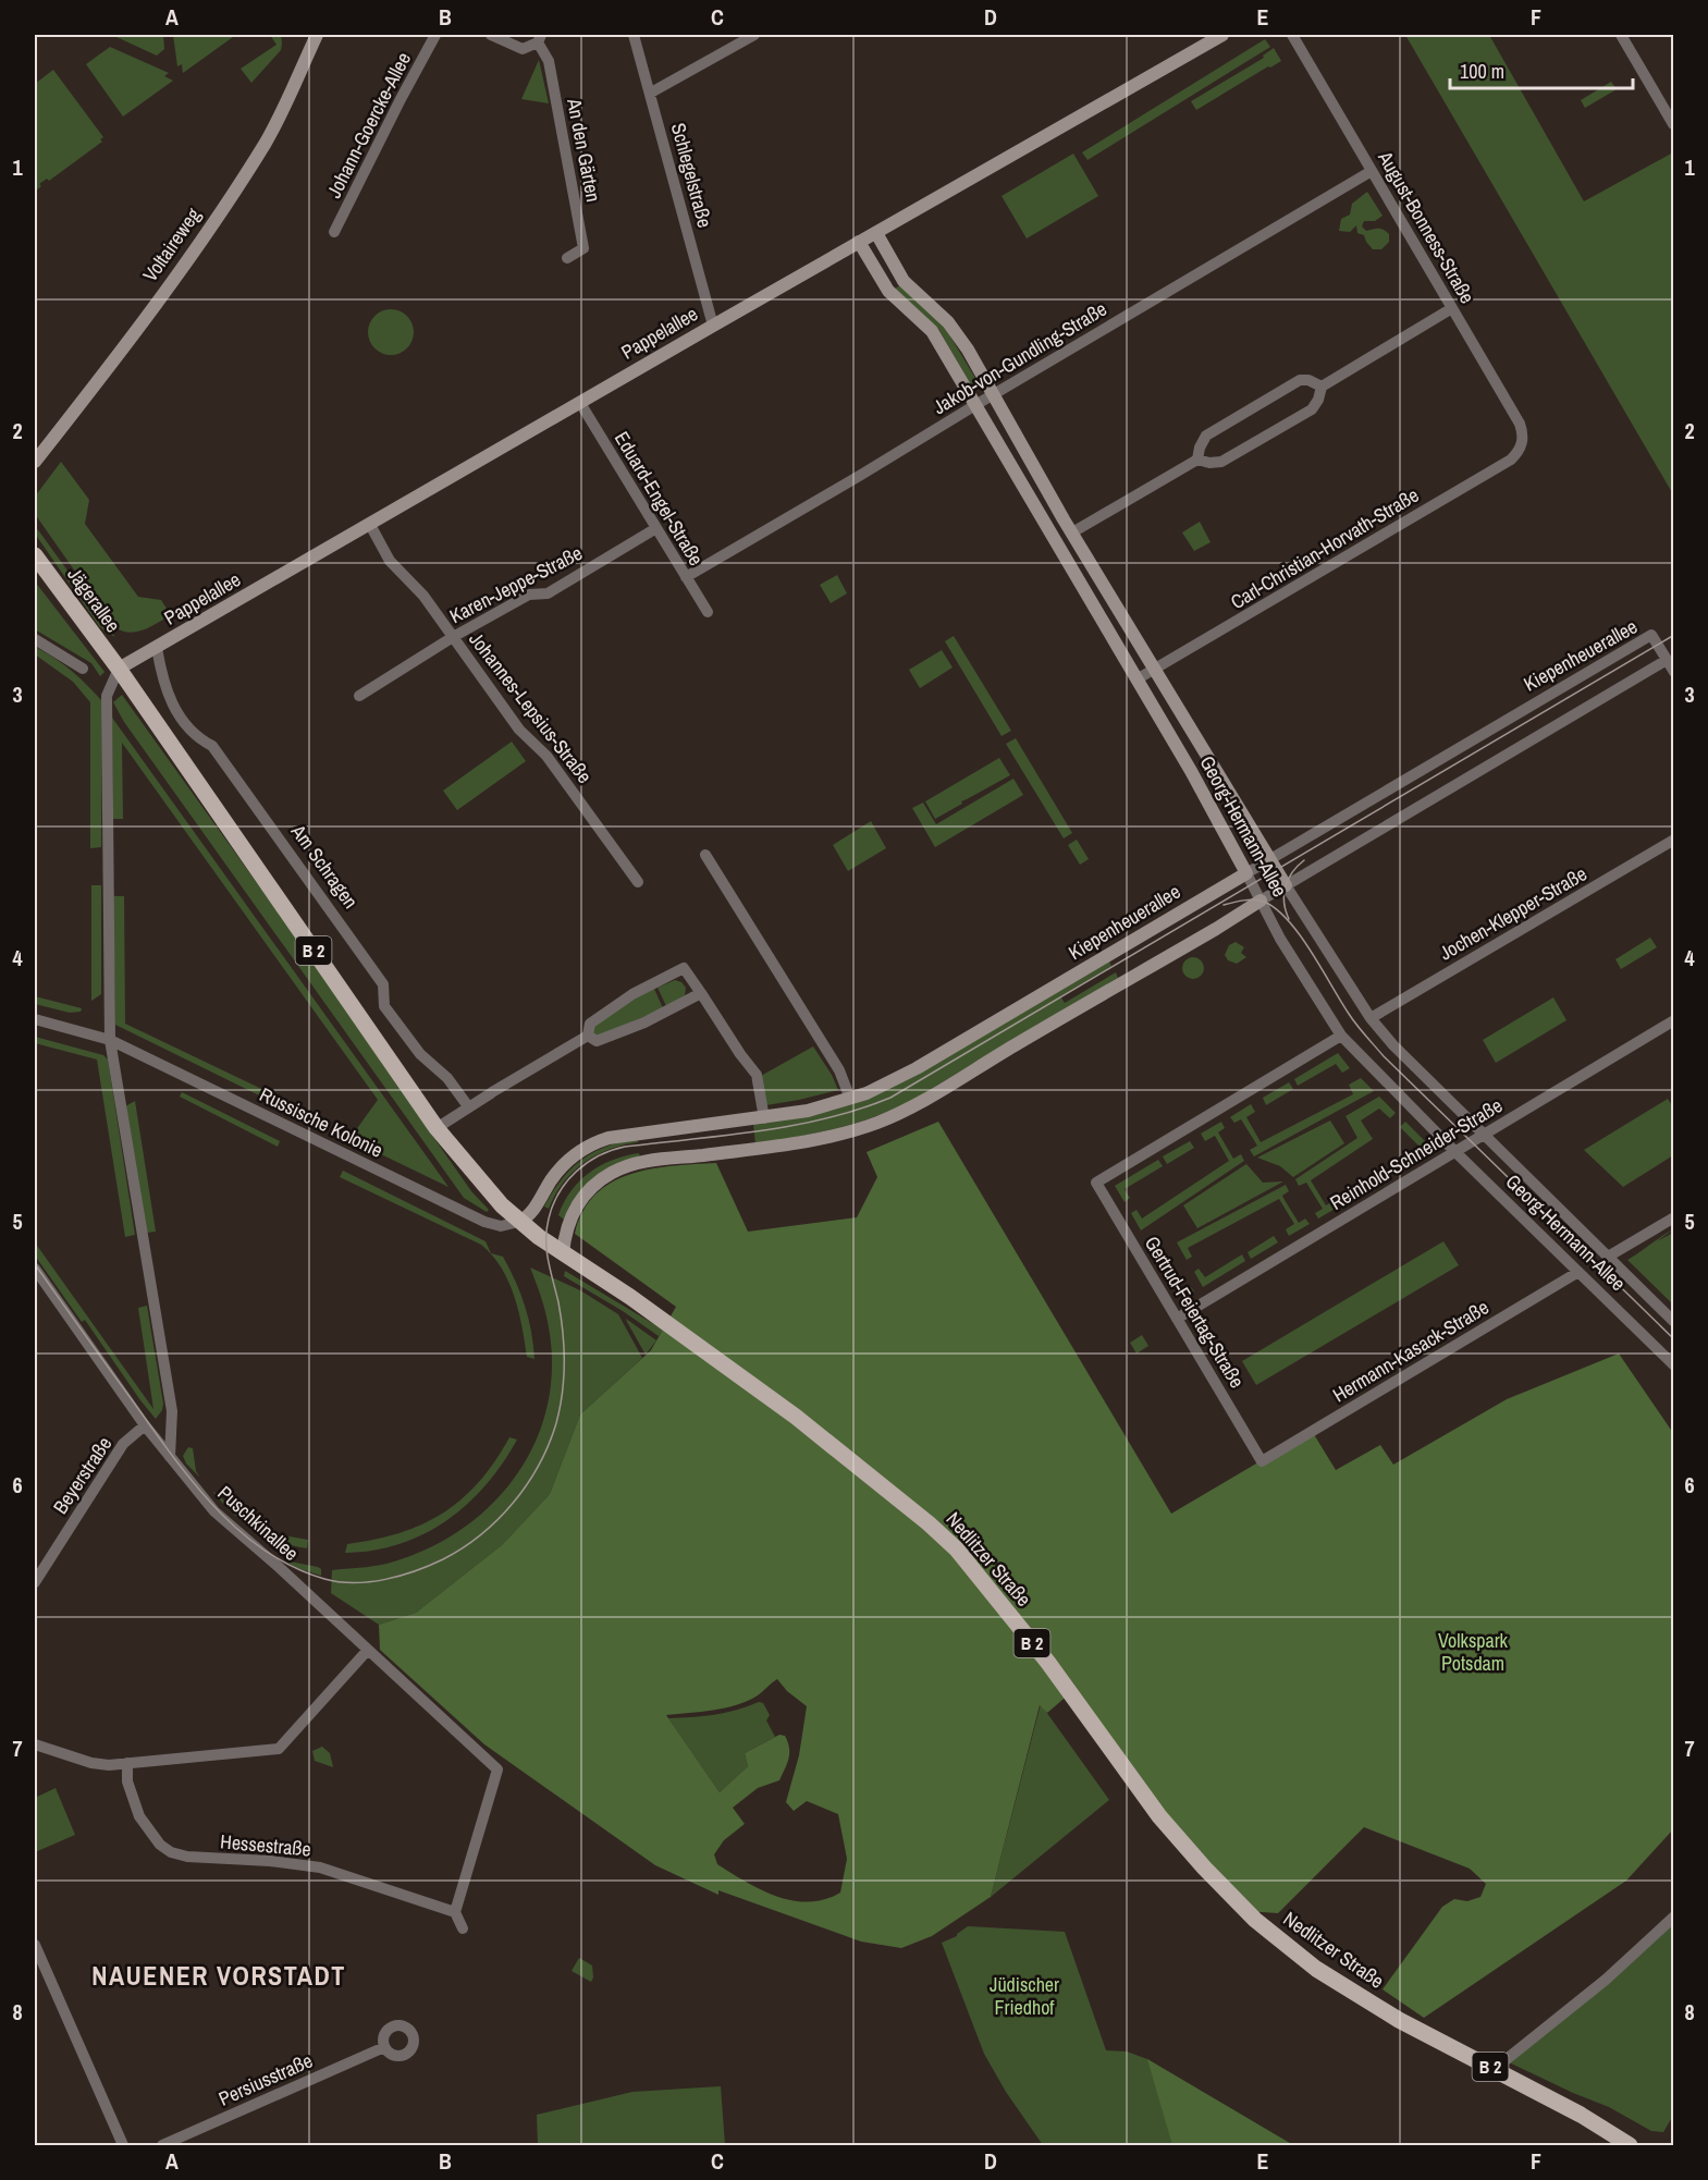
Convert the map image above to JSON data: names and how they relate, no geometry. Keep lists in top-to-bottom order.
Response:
{
  "streets": {
    "main road": ["Jägerallee", "B 2", "Nedlitzer Straße"],
    "street": [
      "Johann-Goercke-Allee",
      "An den Gärten",
      "Schlegelstraße",
      "August-Bonness-Straße",
      "Voltaireweg",
      "Pappelallee",
      "Jakob-von-Gundling-Straße",
      "Eduard-Engel-Straße",
      "Carl-Christian-Horvath-Straße",
      "Karen-Jeppe-Straße",
      "Kiepenheuerallee",
      "Johannes-Lepsius-Straße",
      "Georg-Hermann-Allee",
      "Am Schragen",
      "Jochen-Klepper-Straße",
      "Russische Kolonie",
      "Reinhold-Schneider-Straße",
      "Gertrud-Feiertag-Straße",
      "Hermann-Kasack-Straße",
      "Beyerstraße",
      "Puschkinallee",
      "Hessestraße",
      "Persiusstraße"
    ]
  },
  "crossings": [
    ["Schlegelstraße", "Pappelallee"],
    ["August-Bonness-Straße", "Jakob-von-Gundling-Straße"],
    ["August-Bonness-Straße", "Carl-Christian-Horvath-Straße"],
    ["Pappelallee", "Eduard-Engel-Straße"],
    ["Pappelallee", "Jägerallee"],
    ["Pappelallee", "Johannes-Lepsius-Straße"],
    ["Pappelallee", "Georg-Hermann-Allee"],
    ["Pappelallee", "Am Schragen"],
    ["Pappelallee", "B 2"],
    ["Jakob-von-Gundling-Straße", "Eduard-Engel-Straße"],
    ["Jakob-von-Gundling-Straße", "Georg-Hermann-Allee"],
    ["Eduard-Engel-Straße", "Karen-Jeppe-Straße"],
    ["Carl-Christian-Horvath-Straße", "Georg-Hermann-Allee"],
    ["Karen-Jeppe-Straße", "Johannes-Lepsius-Straße"],
    ["Jägerallee", "B 2"],
    ["Kiepenheuerallee", "Georg-Hermann-Allee"],
    ["Kiepenheuerallee", "B 2"],
    ["Kiepenheuerallee", "Russische Kolonie"],
    ["Kiepenheuerallee", "Nedlitzer Straße"],
    ["Georg-Hermann-Allee", "Jochen-Klepper-Straße"],
    ["Georg-Hermann-Allee", "Reinhold-Schneider-Straße"],
    ["Georg-Hermann-Allee", "Gertrud-Feiertag-Straße"],
    ["Georg-Hermann-Allee", "Hermann-Kasack-Straße"],
    ["B 2", "Russische Kolonie"],
    ["B 2", "Nedlitzer Straße"],
    ["Russische Kolonie", "Nedlitzer Straße"],
    ["Reinhold-Schneider-Straße", "Gertrud-Feiertag-Straße"],
    ["Gertrud-Feiertag-Straße", "Hermann-Kasack-Straße"],
    ["Beyerstraße", "Puschkinallee"],
    ["Puschkinallee", "Hessestraße"]
  ],
  "districts": ["NAUENER VORSTADT"],
  "parks": ["Volkspark Potsdam", "Jüdischer Friedhof"],
  "scale_bar": "100 m",
  "grid": {
    "columns": [
      "A",
      "B",
      "C",
      "D",
      "E",
      "F"
    ],
    "rows": [
      "1",
      "2",
      "3",
      "4",
      "5",
      "6",
      "7",
      "8"
    ]
  }
}
